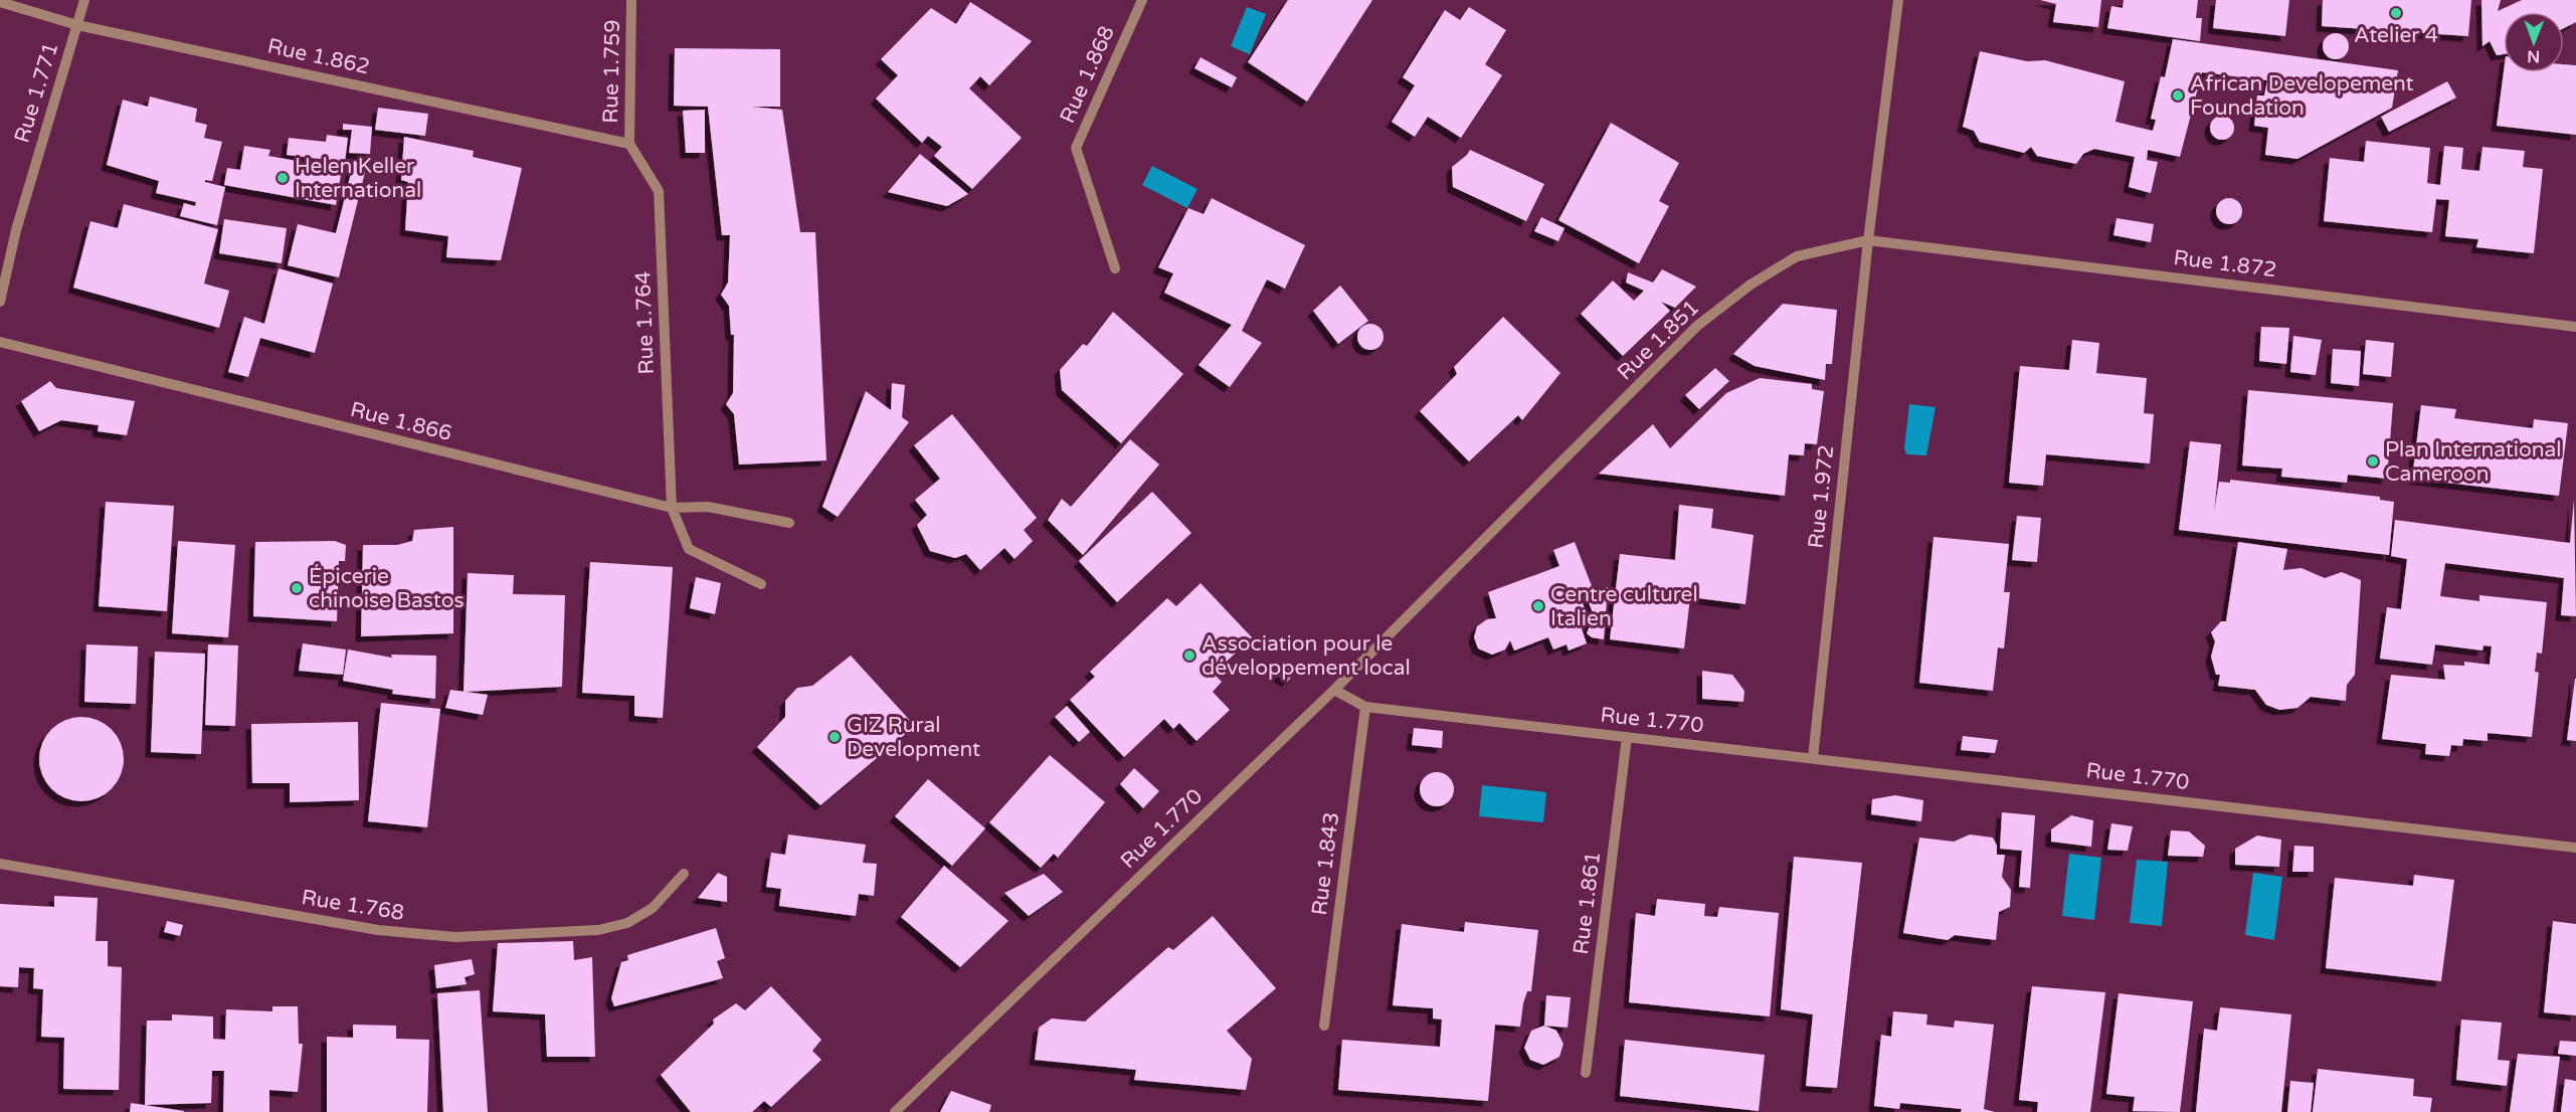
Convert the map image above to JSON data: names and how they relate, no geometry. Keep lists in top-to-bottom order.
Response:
{
  "streets": {
    "street": [
      "Rue 1.862",
      "Rue 1.759",
      "Rue 1.868",
      "Rue 1.771",
      "Rue 1.872",
      "Rue 1.764",
      "Rue 1.851",
      "Rue 1.866",
      "Rue 1.972",
      "Rue 1.770",
      "Rue 1.843",
      "Rue 1.861",
      "Rue 1.768"
    ]
  },
  "crossings": [
    ["Rue 1.862", "Rue 1.759"],
    ["Rue 1.862", "Rue 1.771"],
    ["Rue 1.862", "Rue 1.764"],
    ["Rue 1.759", "Rue 1.764"],
    ["Rue 1.872", "Rue 1.851"],
    ["Rue 1.872", "Rue 1.972"],
    ["Rue 1.764", "Rue 1.866"],
    ["Rue 1.851", "Rue 1.972"],
    ["Rue 1.851", "Rue 1.770"],
    ["Rue 1.972", "Rue 1.770"],
    ["Rue 1.770", "Rue 1.843"],
    ["Rue 1.770", "Rue 1.861"]
  ],
  "places": [
    "Atelier 4",
    "African Developement Foundation",
    "Helen Keller International",
    "Plan International Cameroon",
    "Épicerie chinoise Bastos",
    "Centre culturel Italien",
    "Association pour le développement local",
    "GIZ Rural Development"
  ],
  "north": "bottom"
}
